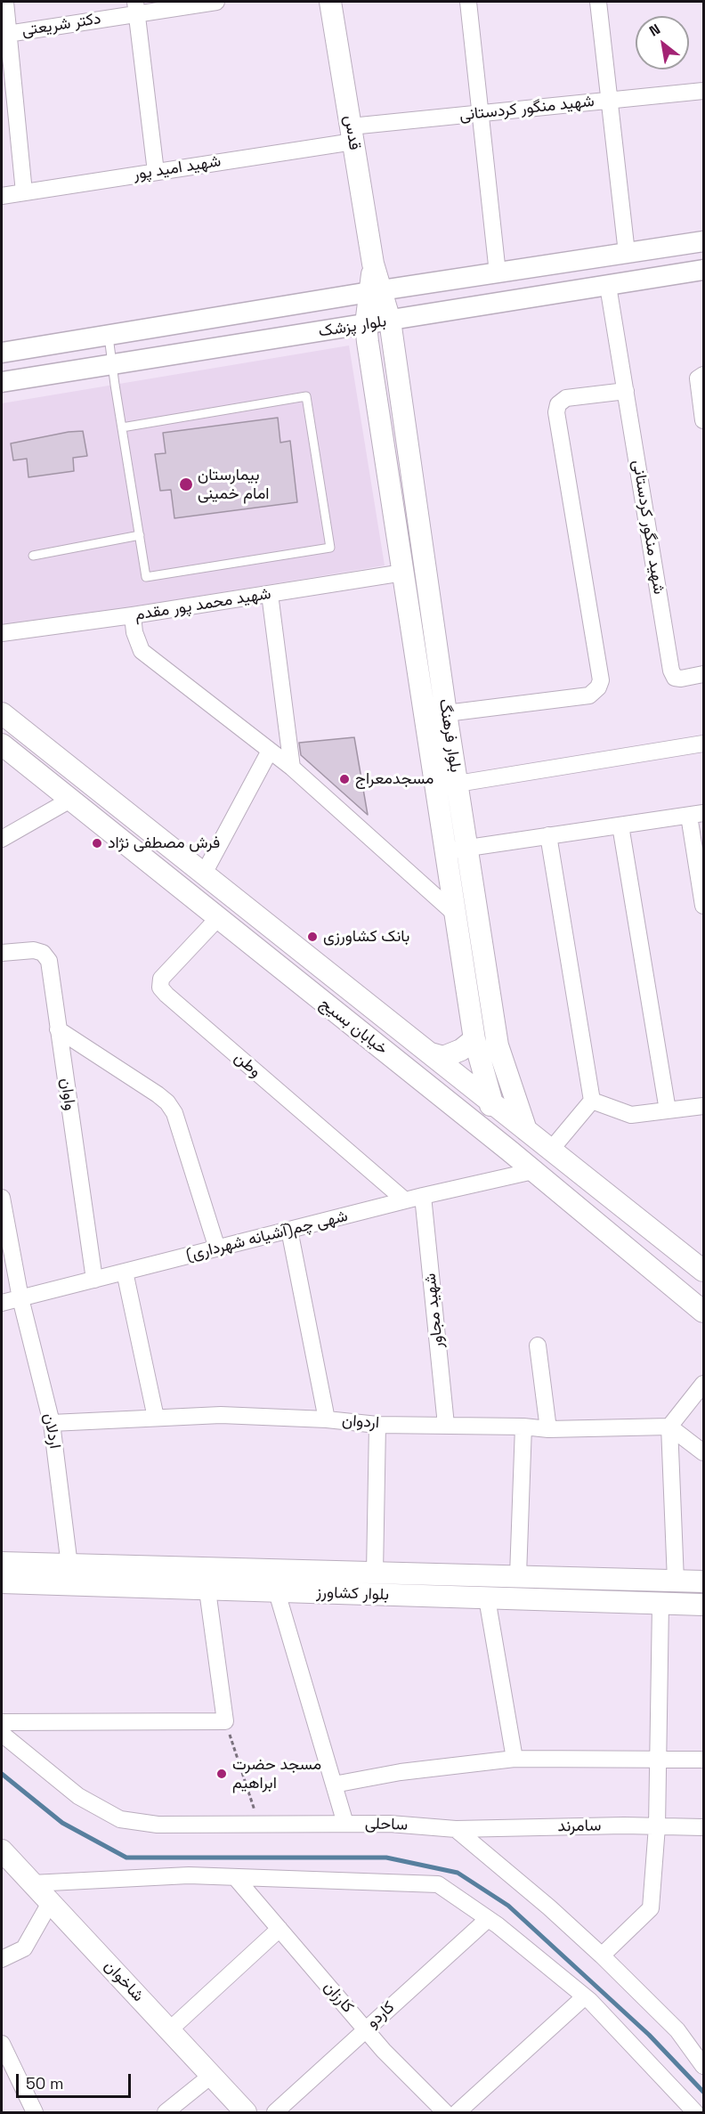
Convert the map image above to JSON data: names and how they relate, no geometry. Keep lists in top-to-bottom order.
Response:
{
  "streets": {
    "main road": [
      "قدس",
      "بلوار فرهنگ",
      "خیابان بسیج",
      "بلوار کشاورز",
      "شاخوان"
    ],
    "street": [
      "دکتر شریعتی",
      "شهید منگور کردستانی",
      "شهید امید پور",
      "بلوار پزشک",
      "شهید محمد پور مقدم",
      "وطن",
      "واوان",
      "شهی چم(آشیانه شهرداری)",
      "شهید مجاور",
      "اردوان",
      "اردلان",
      "ساحلی",
      "سامرند",
      "کارزان",
      "کاردو"
    ]
  },
  "crossings": [
    ["شهید منگور کردستانی", "قدس"],
    ["شهید منگور کردستانی", "شهید امید پور"],
    ["شهید منگور کردستانی", "بلوار پزشک"],
    ["قدس", "شهید امید پور"],
    ["قدس", "بلوار پزشک"],
    ["قدس", "بلوار فرهنگ"],
    ["بلوار پزشک", "بلوار فرهنگ"],
    ["شهید محمد پور مقدم", "بلوار فرهنگ"],
    ["بلوار فرهنگ", "خیابان بسیج"],
    ["خیابان بسیج", "وطن"],
    ["خیابان بسیج", "شهی چم(آشیانه شهرداری)"],
    ["وطن", "شهی چم(آشیانه شهرداری)"],
    ["واوان", "شهی چم(آشیانه شهرداری)"],
    ["شهی چم(آشیانه شهرداری)", "شهید مجاور"],
    ["شهی چم(آشیانه شهرداری)", "اردلان"],
    ["شهید مجاور", "اردوان"],
    ["اردوان", "اردلان"],
    ["اردلان", "بلوار کشاورز"],
    ["ساحلی", "سامرند"],
    ["کارزان", "کاردو"]
  ],
  "places": [
    "بیمارستان امام خمینی",
    "مسجدمعراج",
    "فرش مصطفی نژاد",
    "بانک کشاورزی",
    "مسجد حضرت ابراهیم"
  ],
  "scale_bar": "50 m",
  "north": "top left"
}
